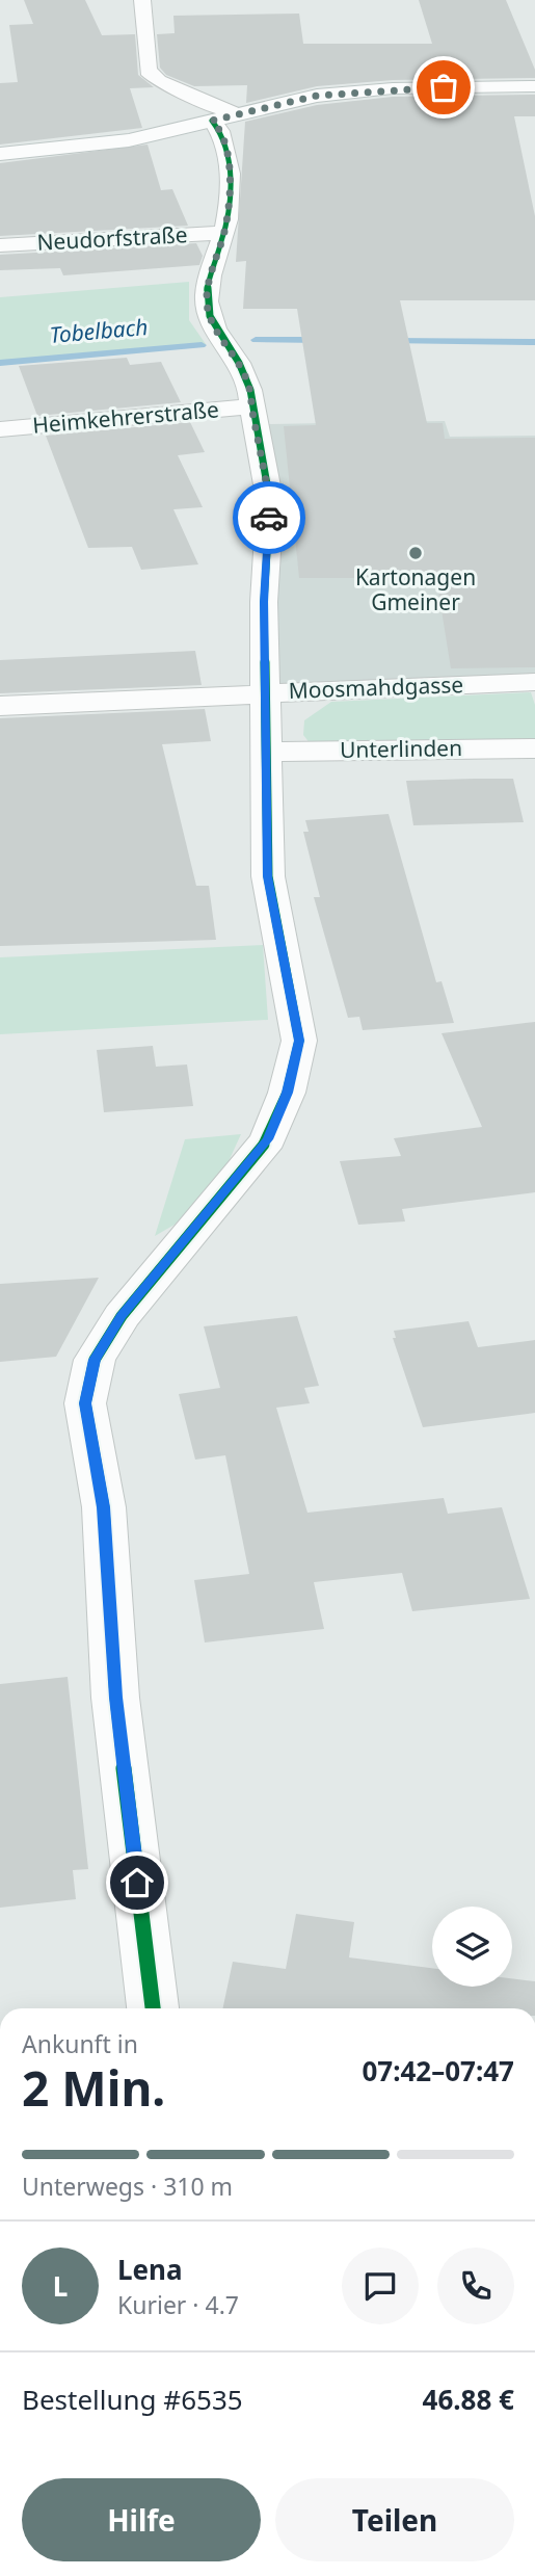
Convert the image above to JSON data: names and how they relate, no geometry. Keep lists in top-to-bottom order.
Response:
{
  "streets": {
    "street": [
      "Neudorfstraße",
      "Heimkehrerstraße",
      "Moosmahdgasse",
      "Unterlinden"
    ]
  },
  "crossings": [
    ["Neudorfstraße", "Heimkehrerstraße"],
    ["Neudorfstraße", "Moosmahdgasse"],
    ["Neudorfstraße", "Unterlinden"]
  ],
  "water": ["Tobelbach"],
  "places": ["Kartonagen Gmeiner"],
  "page": {
    "heading": ["2 Min.", "Ankunft in", "07:42–07:47"],
    "panel": [
      "Lena",
      "Kurier · 4.7",
      "Bestellung #6535",
      "46.88 €"
    ],
    "bar": "Unterwegs · 310 m",
    "round": "L",
    "buttons": ["Hilfe", "Teilen"]
  }
}
